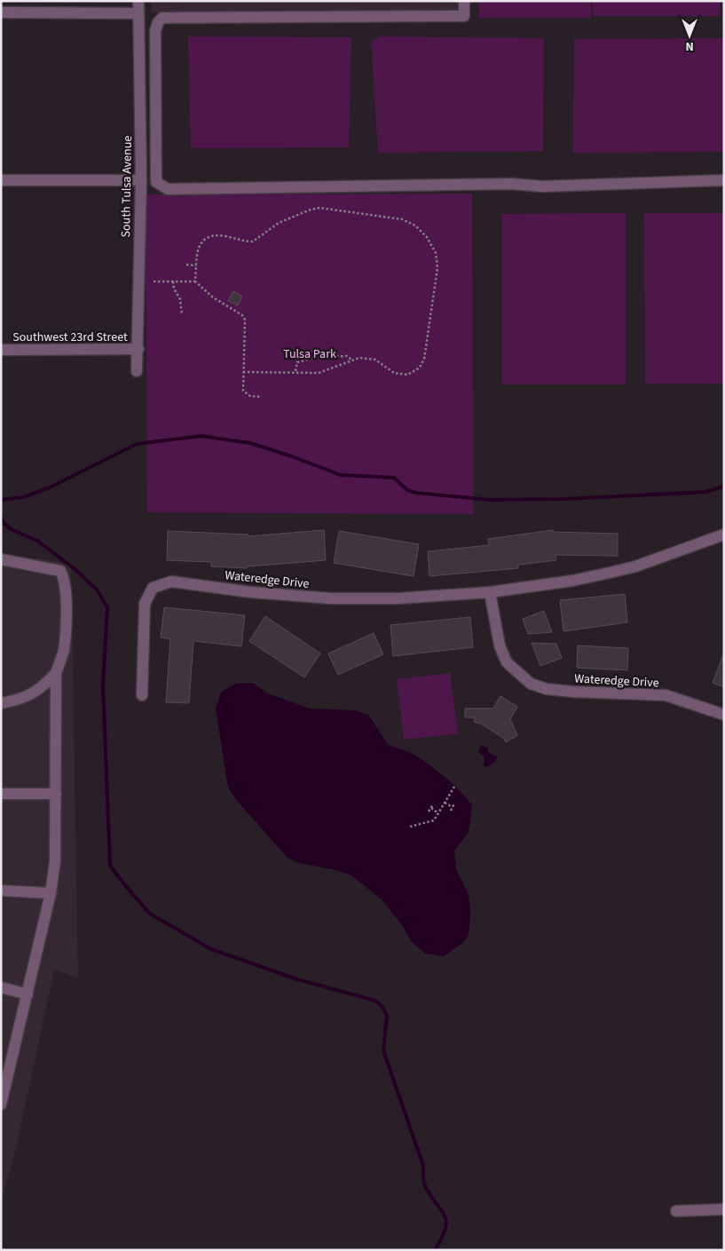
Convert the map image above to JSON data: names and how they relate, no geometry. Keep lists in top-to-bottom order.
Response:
{
  "streets": {
    "street": ["South Tulsa Avenue", "Southwest 23rd Street", "Wateredge Drive"]
  },
  "crossings": [
    ["South Tulsa Avenue", "Southwest 23rd Street"]
  ],
  "parks": ["Tulsa Park"],
  "north": "bottom"
}
